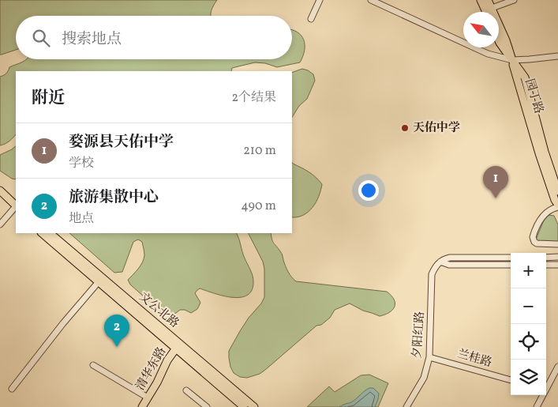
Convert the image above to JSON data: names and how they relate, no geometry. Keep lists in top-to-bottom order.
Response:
{
  "streets": {
    "main road": ["园丁路", "文公北路", "清华东路"],
    "street": ["夕阳红路", "兰桂路"]
  },
  "crossings": [
    ["文公北路", "清华东路"],
    ["夕阳红路", "兰桂路"]
  ],
  "places": ["天佑中学"],
  "north": "top left",
  "page": {
    "search": "搜索地点",
    "heading": ["附近", "2个结果"],
    "list": [
      {
        "mark": "1",
        "name": "婺源县天佑中学",
        "note": "学校",
        "value": "210 m"
      },
      {
        "mark": "2",
        "name": "旅游集散中心",
        "note": "地点",
        "value": "490 m"
      }
    ],
    "pins": ["1", "2"],
    "map_buttons": ["+", "−"]
  }
}
